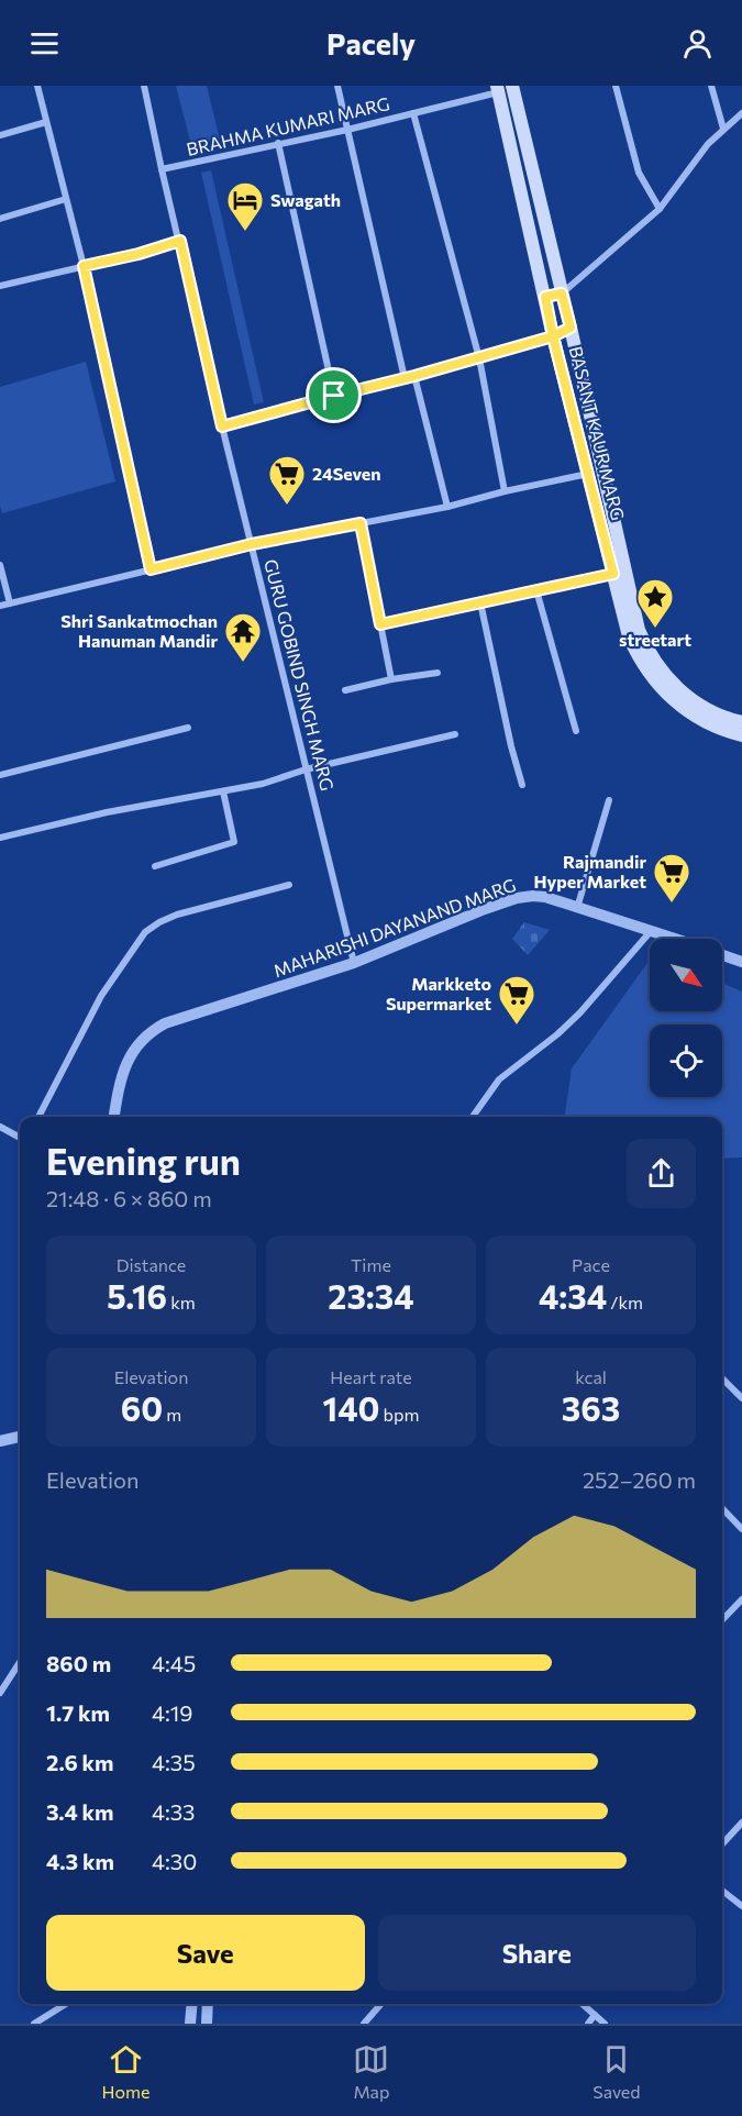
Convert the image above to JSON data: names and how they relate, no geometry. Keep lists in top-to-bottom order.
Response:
{
  "streets": {
    "main road": ["BASANT KAUR MARG"],
    "street": ["BRAHMA KUMARI MARG", "GURU GOBIND SINGH MARG", "MAHARISHI DAYANAND MARG"]
  },
  "crossings": [
    ["BRAHMA KUMARI MARG", "BASANT KAUR MARG"],
    ["BRAHMA KUMARI MARG", "GURU GOBIND SINGH MARG"],
    ["GURU GOBIND SINGH MARG", "MAHARISHI DAYANAND MARG"]
  ],
  "places": {
    "hotel": ["Swagath"],
    "supermarket": ["24Seven", "Rajmandir Hyper Market", "Markketo Supermarket"],
    "place": ["streetart"],
    "temple": ["Shri Sankatmochan Hanuman Mandir"]
  },
  "north": "bottom right",
  "page": {
    "header": "Pacely",
    "heading": ["Evening run", "21:48 · 6 × 860 m"],
    "stats": [
      ["Distance", "5.16 km"],
      ["Time", "23:34"],
      ["Pace", "4:34 /km"],
      ["Elevation", "60 m"],
      ["Heart rate", "140 bpm"],
      ["kcal", "363"]
    ],
    "chart": ["Elevation", "252–260 m"],
    "list": [
      {
        "name": "860 m",
        "note": "4:45"
      },
      {
        "name": "1.7 km",
        "note": "4:19"
      },
      {
        "name": "2.6 km",
        "note": "4:35"
      },
      {
        "name": "3.4 km",
        "note": "4:33"
      },
      {
        "name": "4.3 km",
        "note": "4:30"
      }
    ],
    "buttons": ["Save", "Share"],
    "tabs": ["Home", "Map", "Saved"]
  }
}
